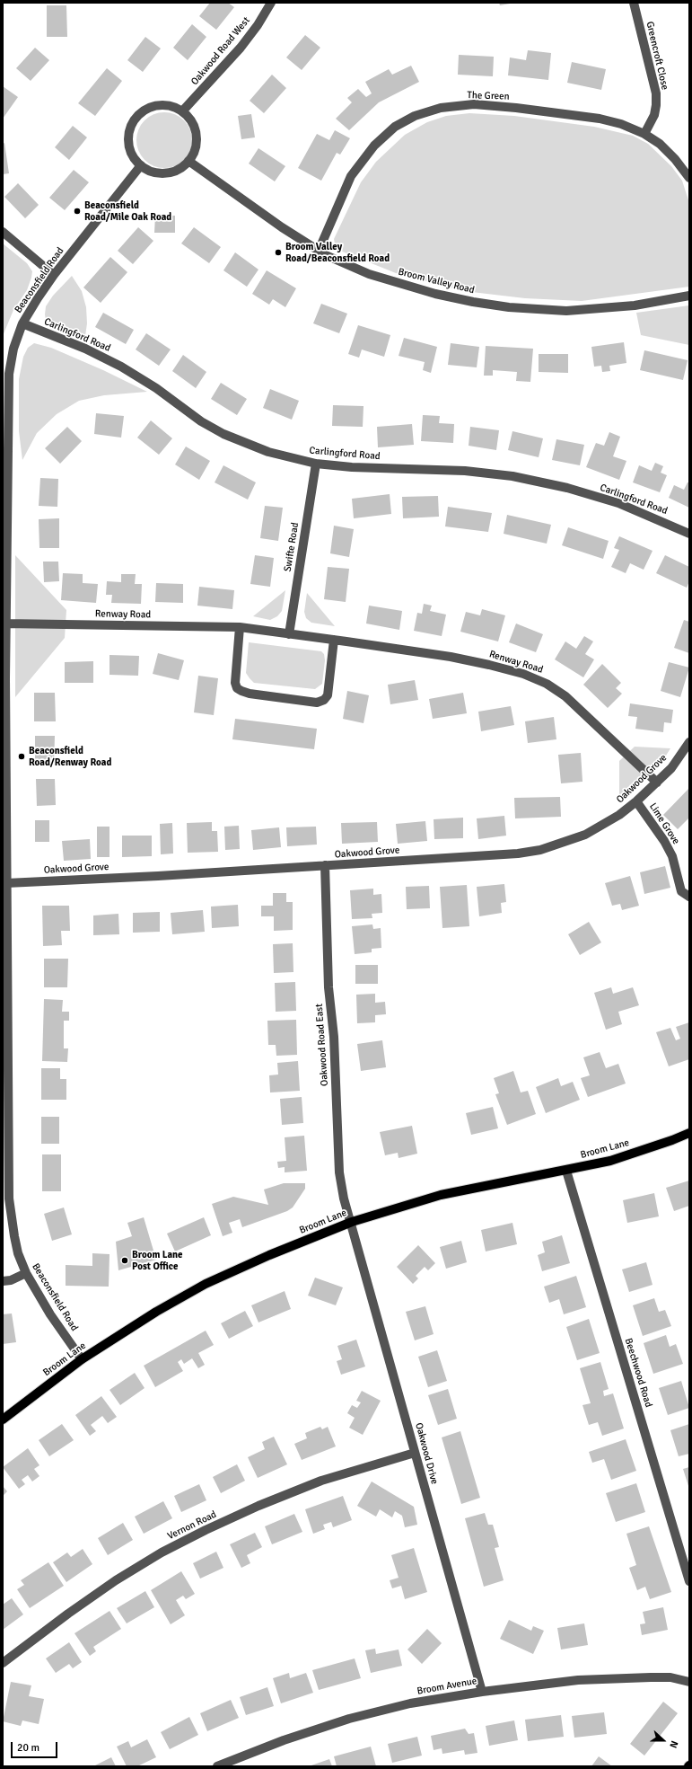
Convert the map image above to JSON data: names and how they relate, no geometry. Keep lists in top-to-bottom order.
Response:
{
  "streets": {
    "main road": ["Broom Lane"],
    "street": [
      "Oakwood Road West",
      "Greencroft Close",
      "The Green",
      "Beaconsfield Road",
      "Broom Valley Road",
      "Carlingford Road",
      "Swifte Road",
      "Renway Road",
      "Oakwood Grove",
      "Lime Grove",
      "Oakwood Road East",
      "Beechwood Road",
      "Oakwood Drive",
      "Vernon Road",
      "Broom Avenue"
    ]
  },
  "crossings": [
    ["Oakwood Road West", "Beaconsfield Road"],
    ["Oakwood Road West", "Broom Valley Road"],
    ["Greencroft Close", "The Green"],
    ["The Green", "Broom Valley Road"],
    ["Beaconsfield Road", "Broom Valley Road"],
    ["Beaconsfield Road", "Carlingford Road"],
    ["Beaconsfield Road", "Renway Road"],
    ["Beaconsfield Road", "Oakwood Grove"],
    ["Beaconsfield Road", "Broom Lane"],
    ["Carlingford Road", "Swifte Road"],
    ["Swifte Road", "Renway Road"],
    ["Renway Road", "Oakwood Grove"],
    ["Oakwood Grove", "Lime Grove"],
    ["Oakwood Grove", "Oakwood Road East"],
    ["Oakwood Road East", "Broom Lane"],
    ["Oakwood Road East", "Oakwood Drive"],
    ["Broom Lane", "Beechwood Road"],
    ["Broom Lane", "Oakwood Drive"],
    ["Oakwood Drive", "Vernon Road"],
    ["Oakwood Drive", "Broom Avenue"]
  ],
  "places": [
    "Beaconsfield Road/Mile Oak Road",
    "Broom Valley Road/Beaconsfield Road",
    "Beaconsfield Road/Renway Road",
    "Broom Lane Post Office"
  ],
  "scale_bar": "20 m",
  "north": "right"
}
